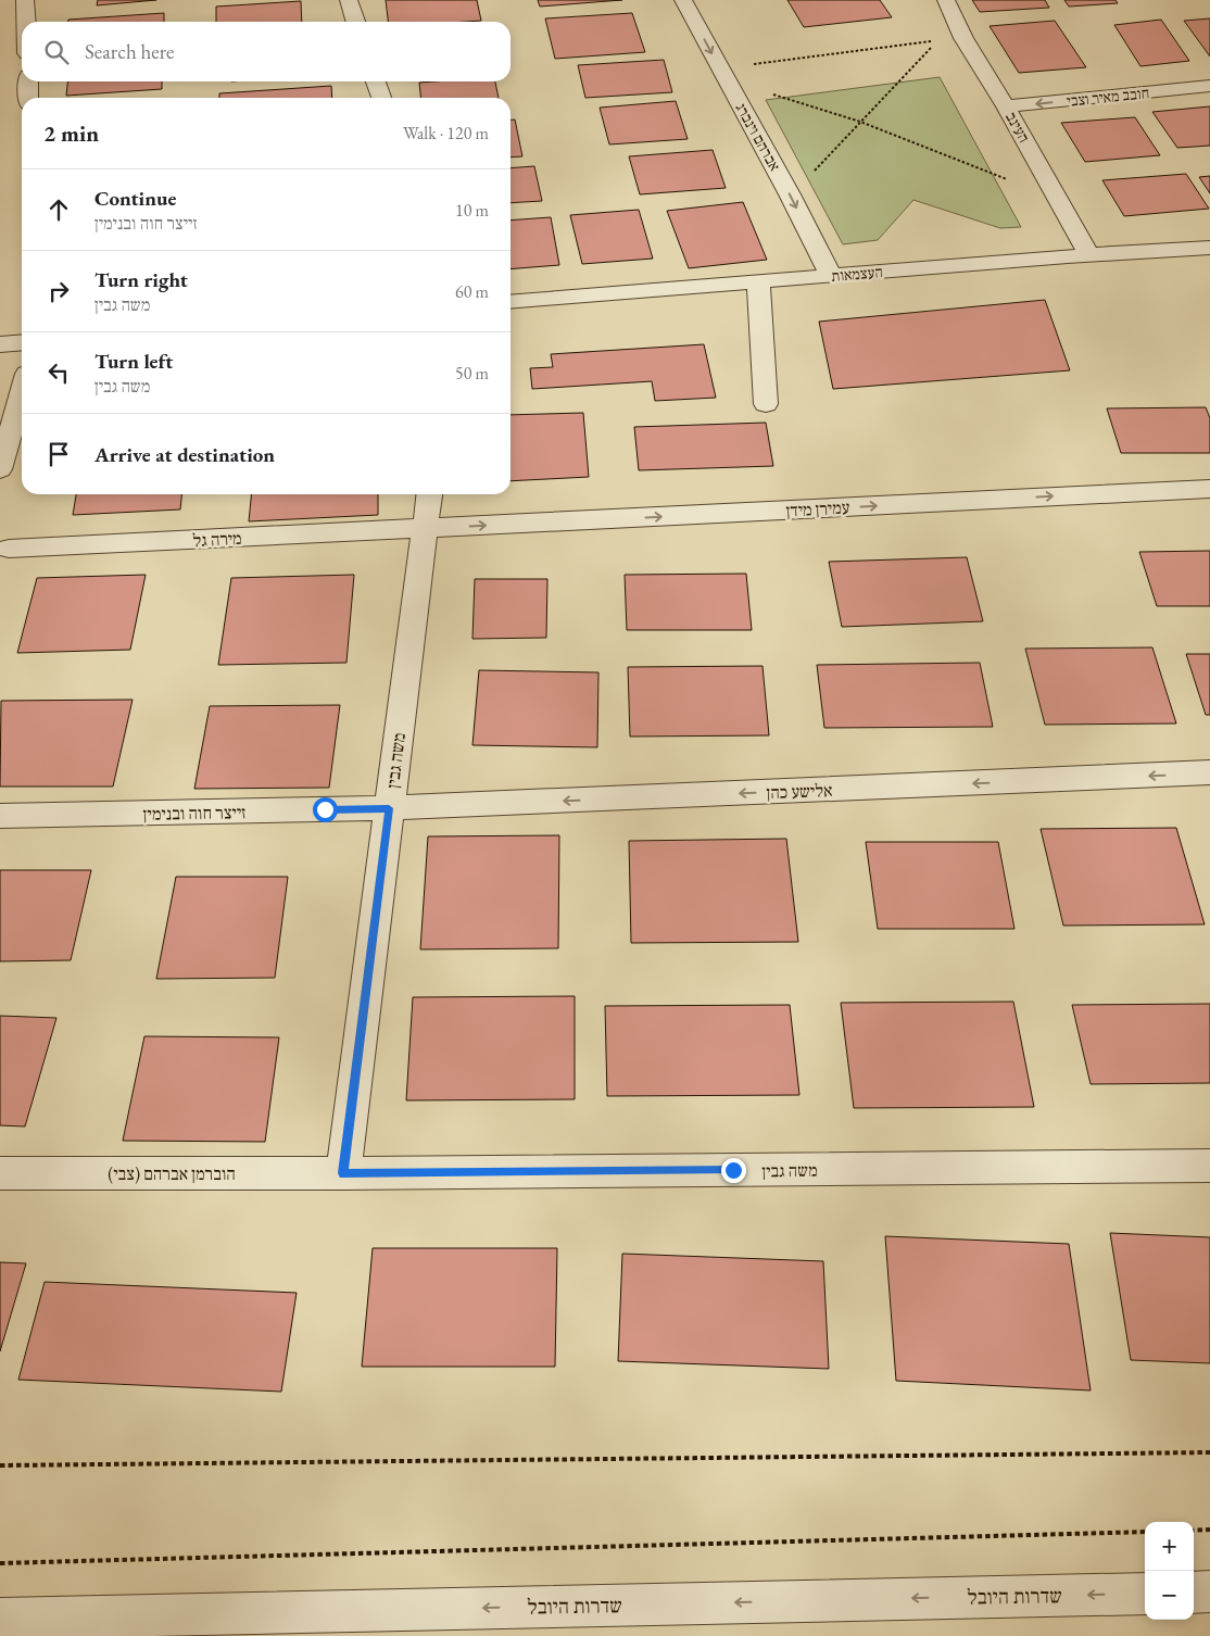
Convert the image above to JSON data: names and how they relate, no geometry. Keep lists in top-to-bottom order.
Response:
{
  "streets": {
    "street": [
      "חובב מאיר וצבי",
      "העינב",
      "אברהם וינברג",
      "העצמאות",
      "עמירן מידן",
      "מירה גל",
      "משה גבין",
      "אלישע כהן",
      "זייצר חוה ובנימין",
      "הוברמן אברהם (צבי)",
      "שדרות היובל"
    ]
  },
  "crossings": [
    ["חובב מאיר וצבי", "העינב"],
    ["העינב", "העצמאות"],
    ["אברהם וינברג", "העצמאות"],
    ["עמירן מידן", "מירה גל"],
    ["עמירן מידן", "משה גבין"],
    ["מירה גל", "משה גבין"],
    ["משה גבין", "אלישע כהן"],
    ["משה גבין", "זייצר חוה ובנימין"],
    ["משה גבין", "הוברמן אברהם (צבי)"],
    ["אלישע כהן", "זייצר חוה ובנימין"]
  ],
  "one_way": [
    "חובב מאיר וצבי",
    "אברהם וינברג",
    "עמירן מידן",
    "אלישע כהן",
    "שדרות היובל"
  ],
  "page": {
    "search": "Search here",
    "heading": ["2 min", "Walk · 120 m"],
    "list": [
      ["Continue", "זייצר חוה ובנימין", "10 m"],
      ["Turn right", "משה גבין", "60 m"],
      ["Turn left", "משה גבין", "50 m"],
      "Arrive at destination"
    ],
    "map_buttons": ["+", "−"]
  }
}
